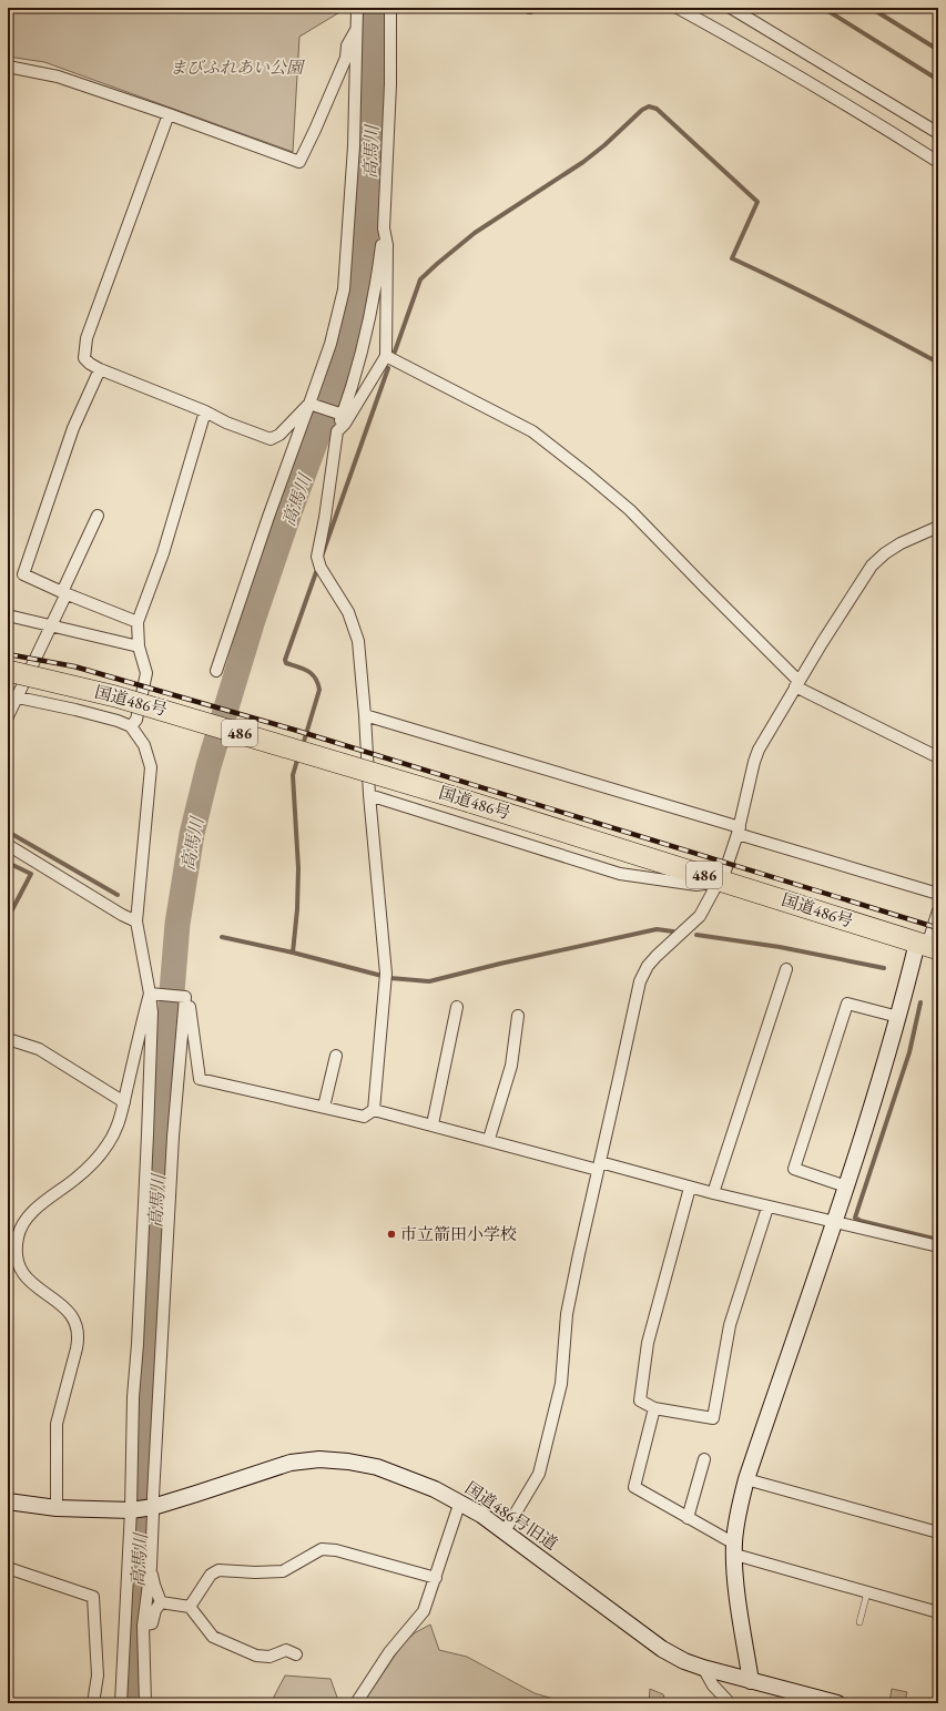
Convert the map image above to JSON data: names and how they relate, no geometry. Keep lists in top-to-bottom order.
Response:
{
  "streets": {
    "highway": ["国道486号", "486"],
    "street": ["国道486号旧道"]
  },
  "water": ["高馬川"],
  "parks": ["まびふれあい公園"],
  "places": ["市立箭田小学校"]
}
